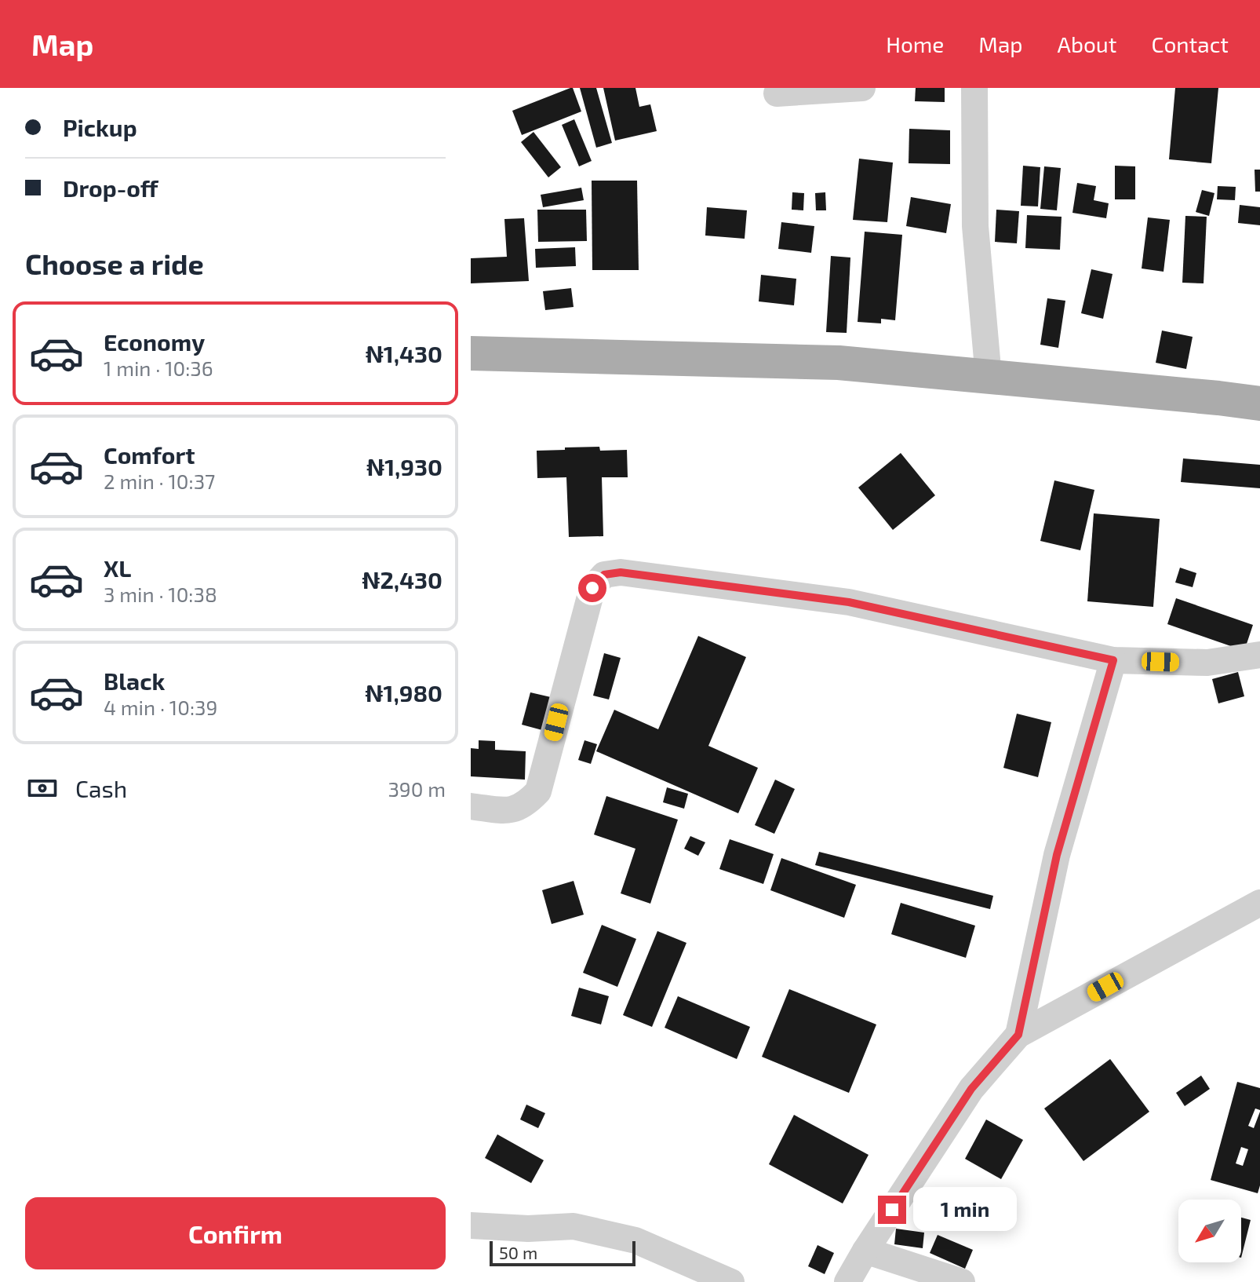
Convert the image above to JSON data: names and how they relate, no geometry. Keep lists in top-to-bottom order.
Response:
{
  "scale_bar": "50 m",
  "north": "bottom left",
  "page": {
    "header": "Map",
    "nav": [
      "Home",
      "Map",
      "About",
      "Contact"
    ],
    "banner": ["Pickup", "Drop-off"],
    "heading": "Choose a ride",
    "list": [
      {
        "name": "Economy",
        "note": "1 min · 10:36",
        "value": "₦1,430"
      },
      {
        "name": "Comfort",
        "note": "2 min · 10:37",
        "value": "₦1,930"
      },
      {
        "name": "XL",
        "note": "3 min · 10:38",
        "value": "₦2,430"
      },
      {
        "name": "Black",
        "note": "4 min · 10:39",
        "value": "₦1,980"
      }
    ],
    "pay": ["Cash", "390 m"],
    "buttons": "Confirm",
    "bubble": "1 min",
    "scale": "50 m"
  }
}
